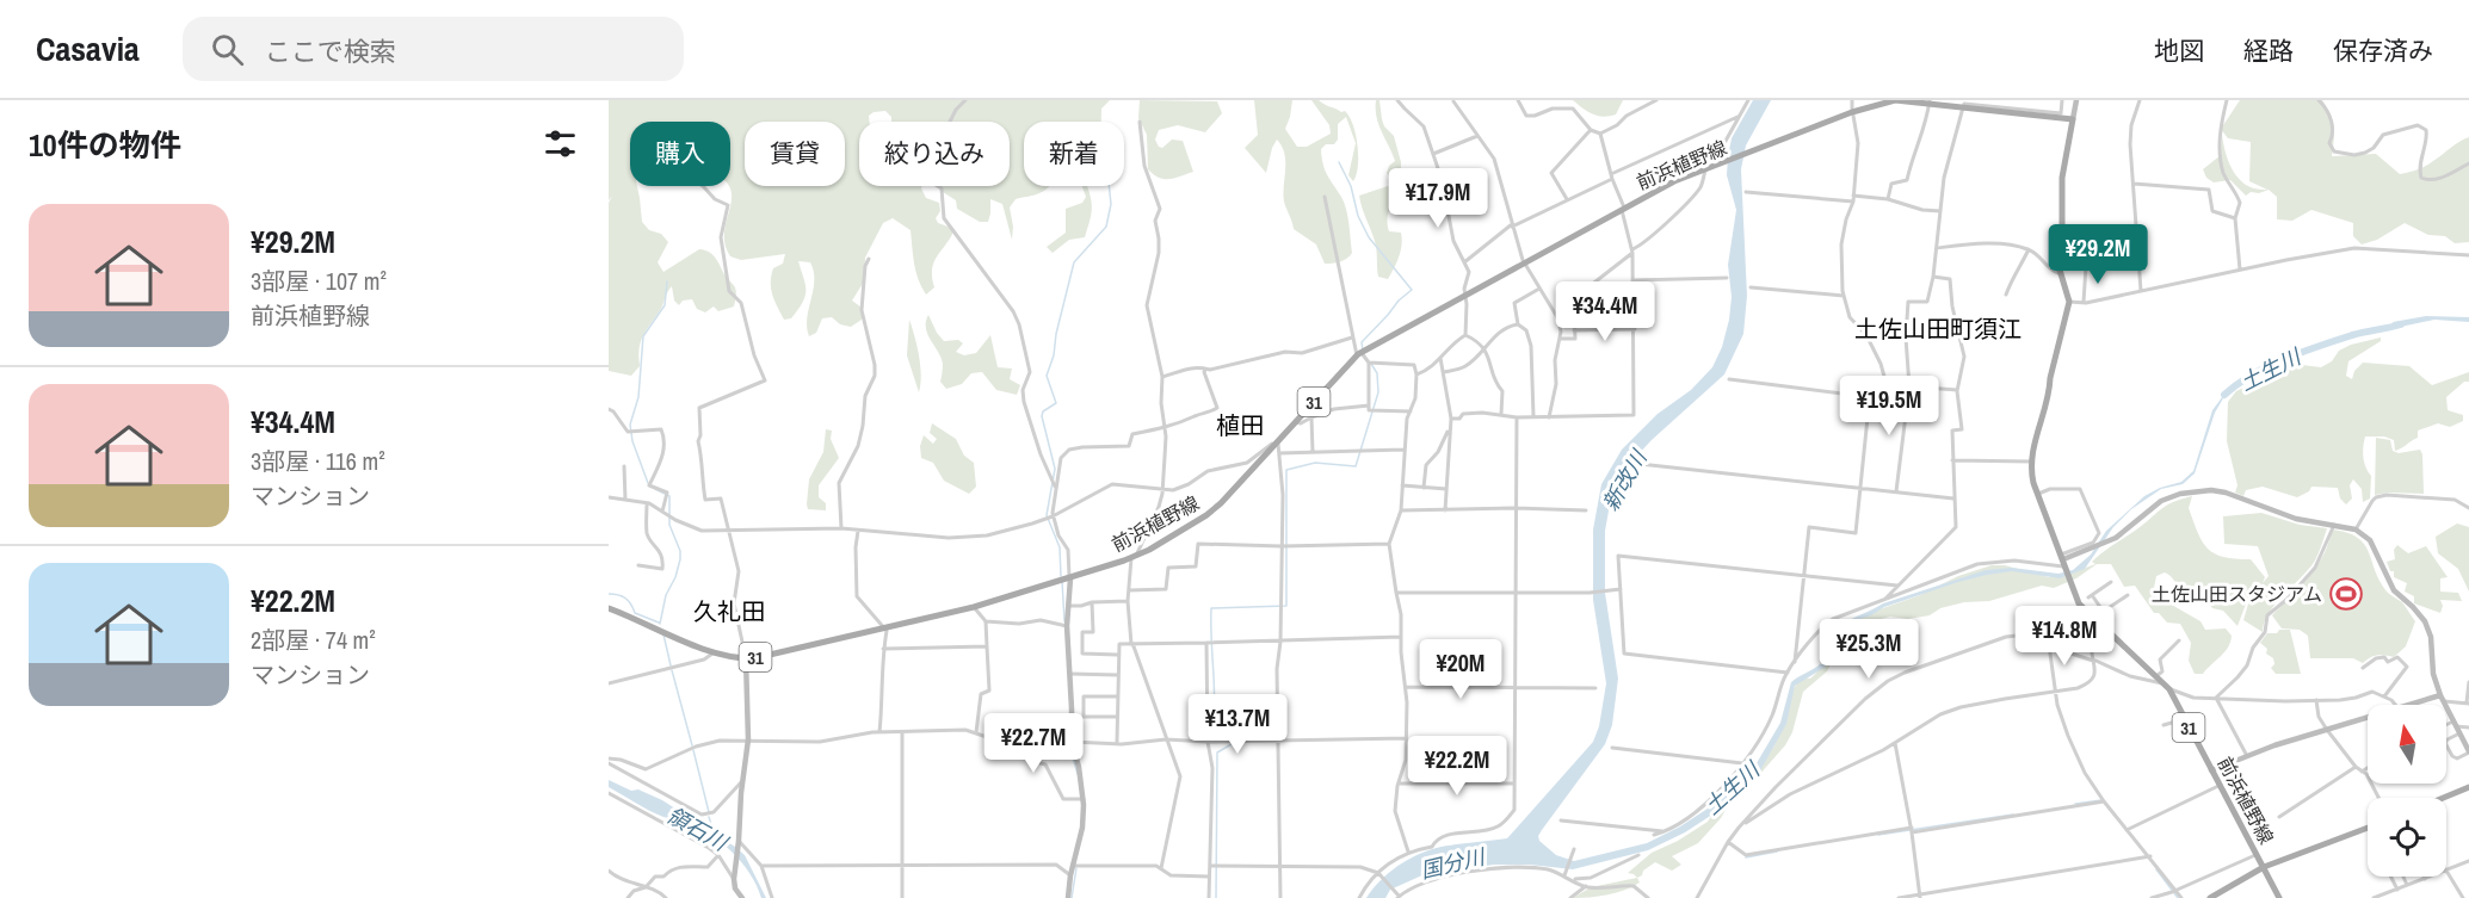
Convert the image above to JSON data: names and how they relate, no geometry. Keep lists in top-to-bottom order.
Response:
{
  "streets": {
    "main road": ["前浜植野線", "31"]
  },
  "districts": ["土佐山田町須江", "植田", "久礼田"],
  "water": [
    "土生川",
    "新改川",
    "領石川",
    "国分川"
  ],
  "places": {
    "sports": ["土佐山田スタジアム"]
  },
  "north": "top",
  "page": {
    "header": "Casavia",
    "search": "ここで検索",
    "nav": ["地図", "経路", "保存済み"],
    "heading": "10件の物件",
    "chip": [
      "購入",
      "賃貸",
      "絞り込み",
      "新着"
    ],
    "price": [
      "¥17.9M",
      "¥29.2M",
      "¥34.4M",
      "¥19.5M",
      "¥14.8M",
      "¥25.3M",
      "¥20M",
      "¥13.7M",
      "¥22.7M",
      "¥22.2M"
    ],
    "list": [
      {
        "name": "¥29.2M",
        "note": "3部屋 · 107 m² · 前浜植野線"
      },
      {
        "name": "¥34.4M",
        "note": "3部屋 · 116 m² · マンション"
      },
      {
        "name": "¥22.2M",
        "note": "2部屋 · 74 m² · マンション"
      }
    ]
  }
}
